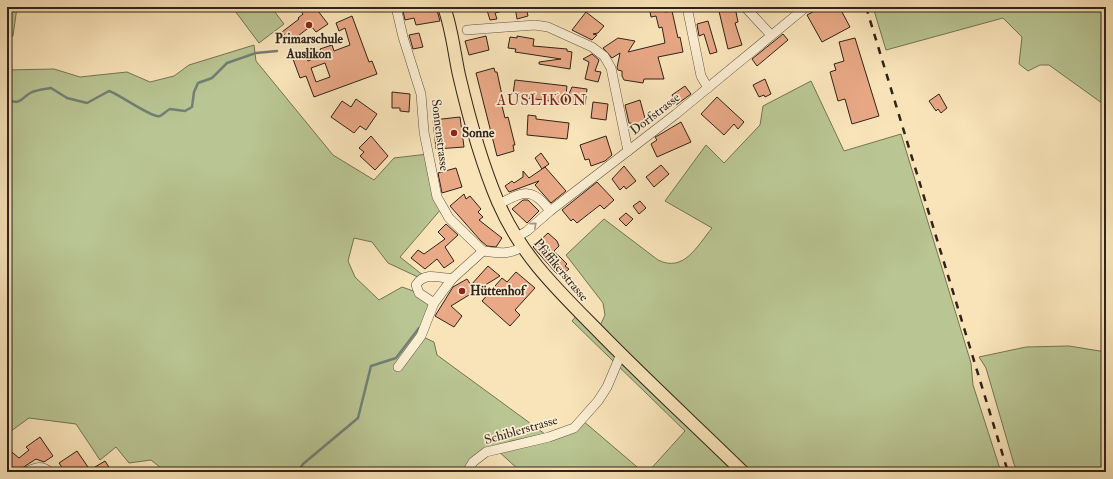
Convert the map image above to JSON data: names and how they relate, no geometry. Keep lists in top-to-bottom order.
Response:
{
  "streets": {
    "main road": ["Pfäffikerstrasse"],
    "street": ["Dorfstrasse", "Sonnenstrasse", "Schiblerstrasse"]
  },
  "crossings": [
    ["Dorfstrasse", "Sonnenstrasse"],
    ["Dorfstrasse", "Pfäffikerstrasse"],
    ["Pfäffikerstrasse", "Schiblerstrasse"]
  ],
  "districts": ["AUSLIKON"],
  "places": ["Primarschule Auslikon", "Sonne", "Hüttenhof"]
}
